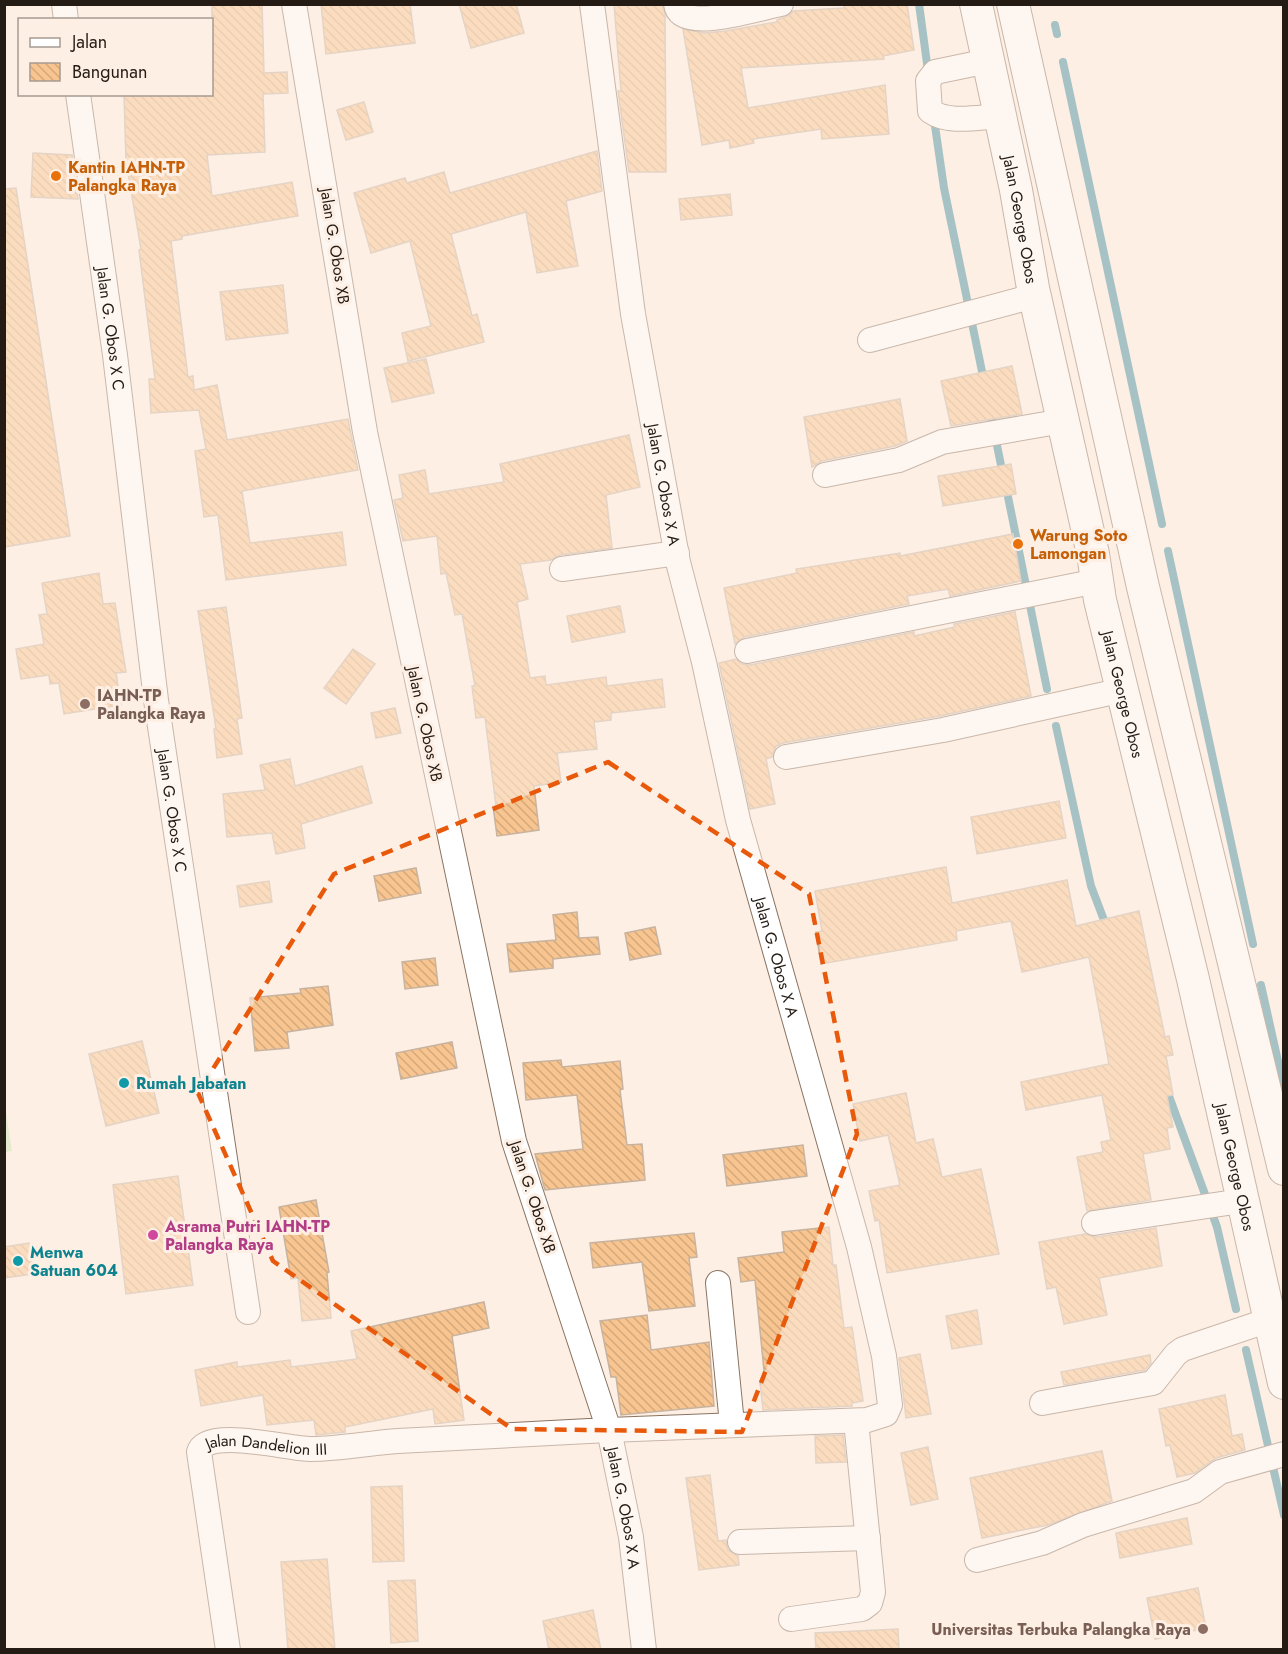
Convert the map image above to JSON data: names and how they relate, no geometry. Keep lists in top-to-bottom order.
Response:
{
  "streets": {
    "main road": ["Jalan George Obos"],
    "street": [
      "Jalan G. Obos XB",
      "Jalan G. Obos X C",
      "Jalan G. Obos X A",
      "Jalan Dandelion III"
    ]
  },
  "crossings": [
    ["Jalan G. Obos XB", "Jalan G. Obos X A"],
    ["Jalan G. Obos XB", "Jalan Dandelion III"],
    ["Jalan G. Obos X A", "Jalan Dandelion III"]
  ],
  "places": [
    "Kantin IAHN-TP Palangka Raya",
    "Warung Soto Lamongan",
    "IAHN-TP Palangka Raya",
    "Rumah Jabatan",
    "Asrama Putri IAHN-TP Palangka Raya",
    "Menwa Satuan 604",
    "Universitas Terbuka Palangka Raya"
  ],
  "legend": ["Jalan", "Bangunan"]
}
